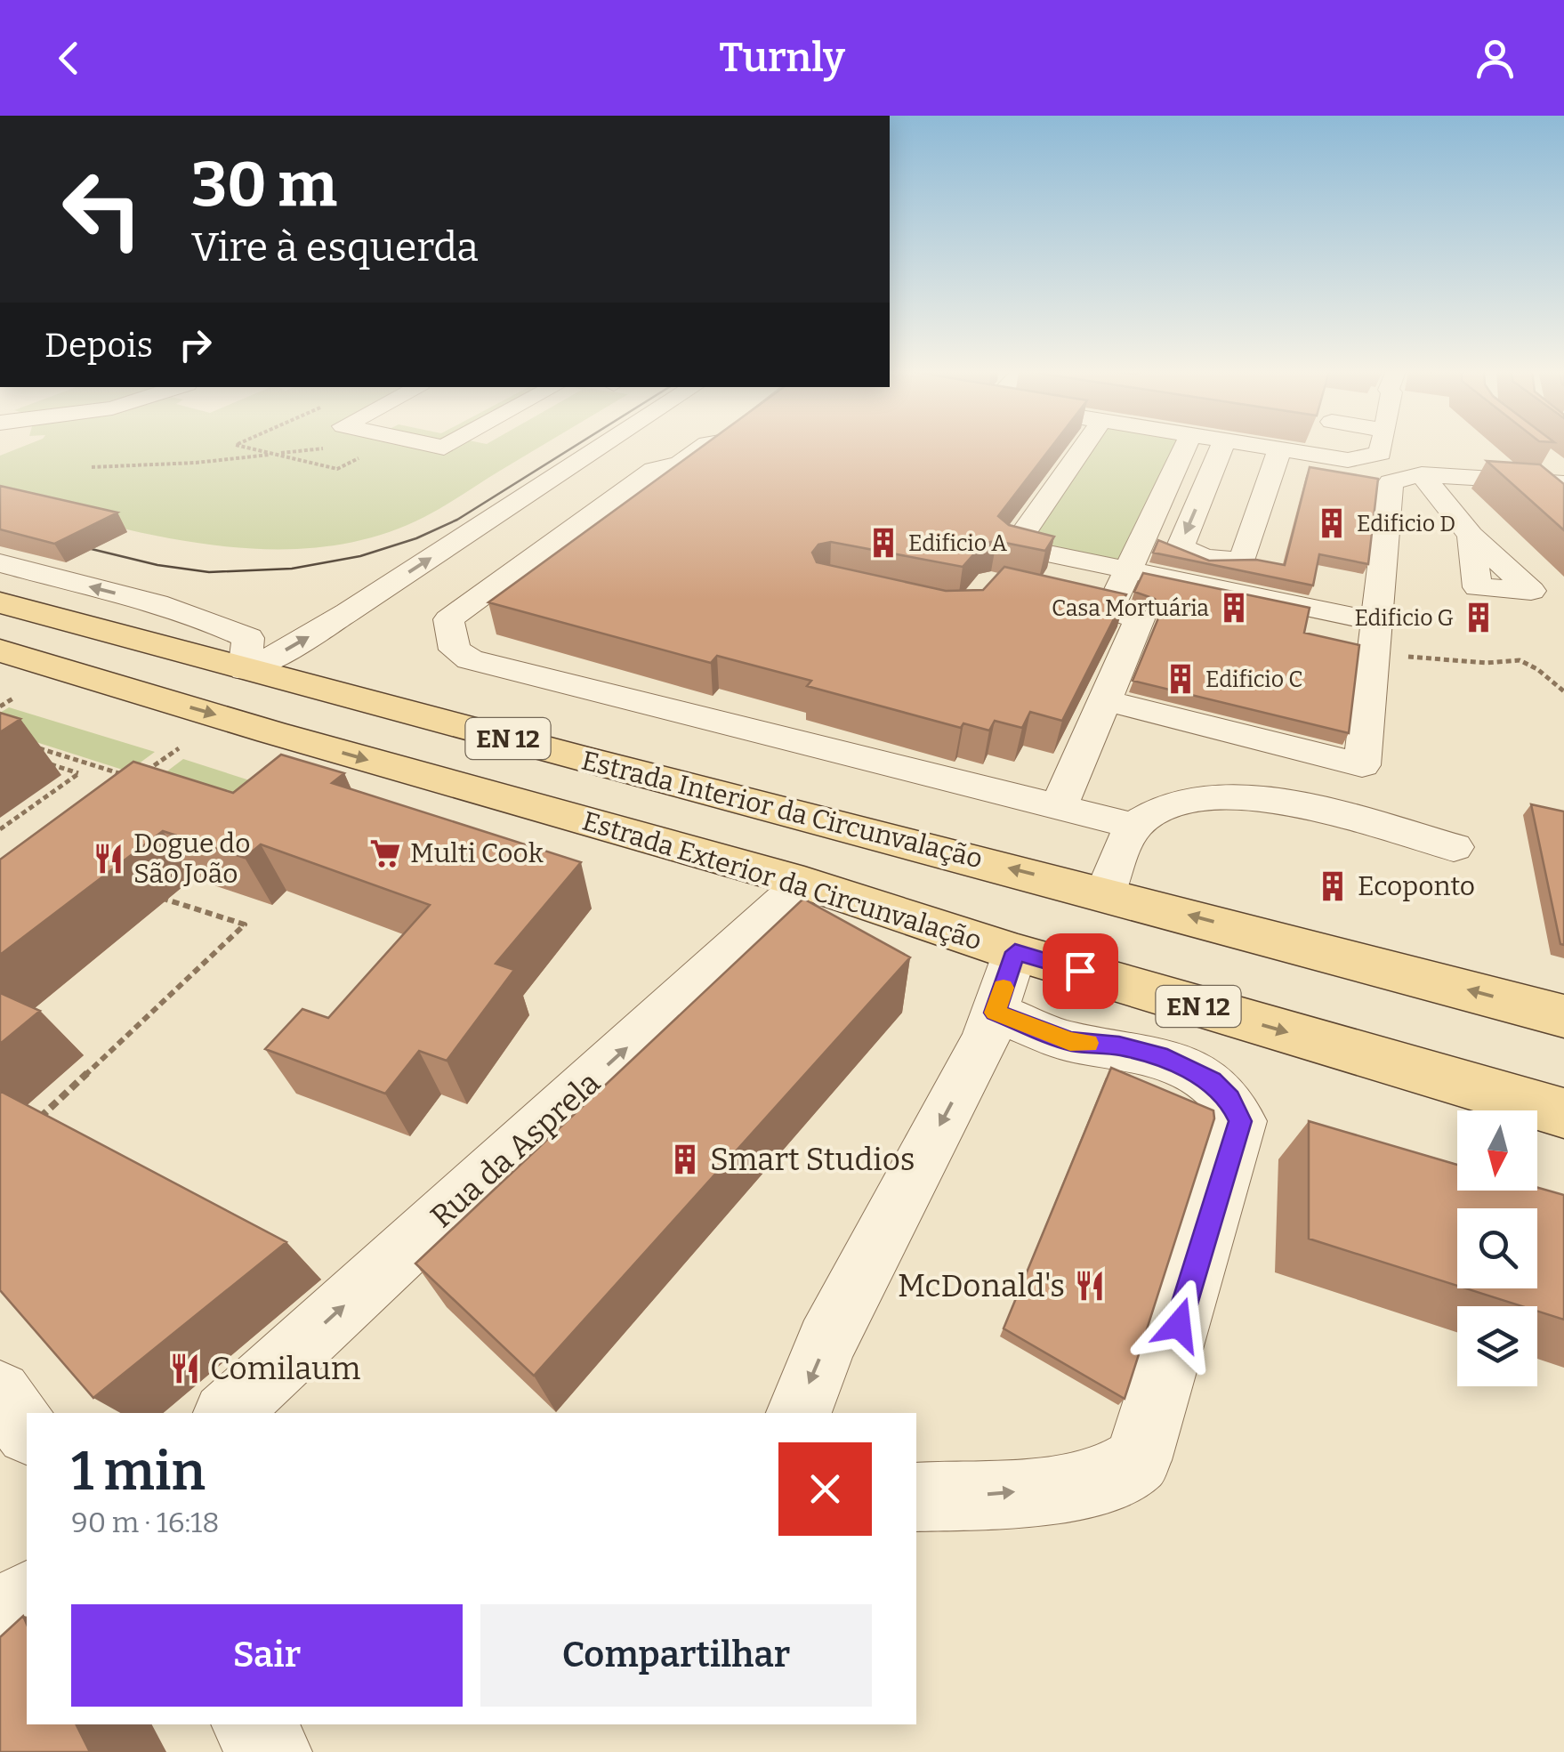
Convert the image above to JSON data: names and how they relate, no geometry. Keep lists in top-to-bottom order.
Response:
{
  "streets": {
    "main road": ["EN 12", "Estrada Interior da Circunvalação", "Estrada Exterior da Circunvalação"],
    "street": ["Rua da Asprela"]
  },
  "crossings": [
    ["Estrada Exterior da Circunvalação", "Rua da Asprela"]
  ],
  "one_way": ["Estrada Interior da Circunvalação", "Estrada Exterior da Circunvalação"],
  "places": {
    "building": [
      "Edificio D",
      "Edificio A",
      "Casa Mortuária",
      "Edificio G",
      "Edificio C",
      "Ecoponto",
      "Smart Studios"
    ],
    "supermarket": ["Multi Cook"],
    "restaurant": ["Dogue do São João", "McDonald's", "Comilaum"]
  },
  "north": "bottom",
  "page": {
    "header": "Turnly",
    "turn": ["30 m", "Vire à esquerda"],
    "then": "Depois",
    "heading": ["1 min", "90 m · 16:18"],
    "buttons": ["Sair", "Compartilhar"]
  }
}
